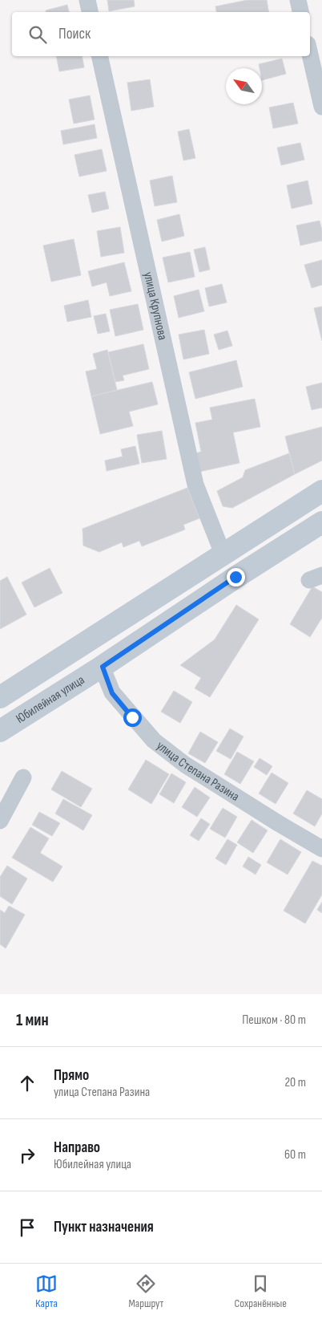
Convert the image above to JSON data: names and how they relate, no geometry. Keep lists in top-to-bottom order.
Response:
{
  "streets": {
    "main road": ["Юбилейная улица"],
    "street": ["улица Крупнова", "улица Степана Разина"]
  },
  "crossings": [
    ["Юбилейная улица", "улица Степана Разина"]
  ],
  "north": "top left",
  "page": {
    "search": "Поиск",
    "heading": ["1 мин", "Пешком · 80 m"],
    "list": [
      ["Прямо", "улица Степана Разина", "20 m"],
      ["Направо", "Юбилейная улица", "60 m"],
      "Пункт назначения"
    ],
    "nav": ["Карта", "Маршрут", "Сохранённые"]
  }
}
